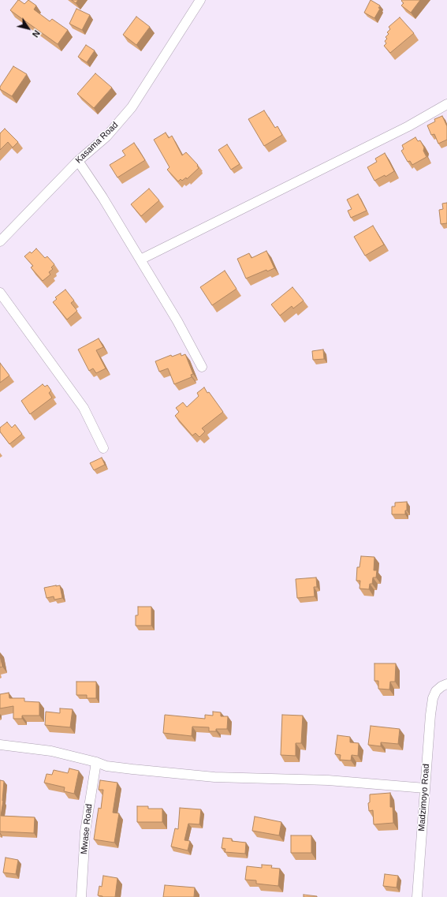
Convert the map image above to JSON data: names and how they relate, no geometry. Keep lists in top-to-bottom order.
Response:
{
  "streets": {
    "street": ["Kasama Road", "Madzimoyo Road", "Mwase Road"]
  },
  "north": "bottom right"
}
